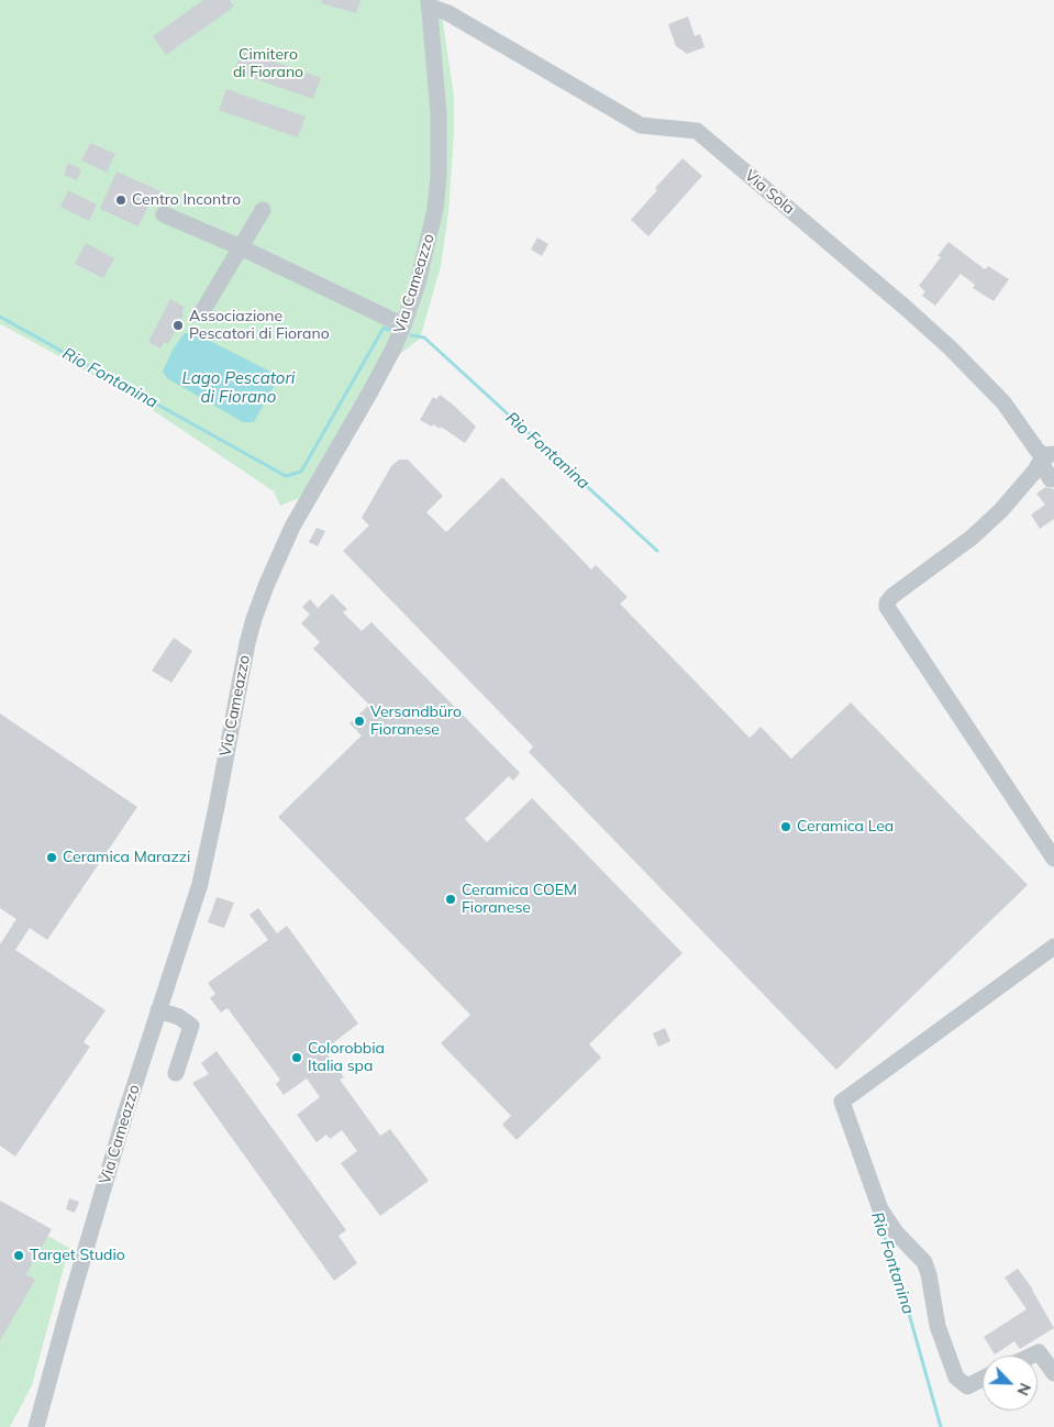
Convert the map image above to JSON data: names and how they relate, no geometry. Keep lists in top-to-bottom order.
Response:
{
  "streets": {
    "street": ["Via Sola", "Via Cameazzo"]
  },
  "crossings": [
    ["Via Sola", "Via Cameazzo"]
  ],
  "water": ["Rio Fontanina", "Lago Pescatori di Fiorano"],
  "parks": ["Cimitero di Fiorano"],
  "places": [
    "Centro Incontro",
    "Associazione Pescatori di Fiorano",
    "Versandbüro Fioranese",
    "Ceramica Lea",
    "Ceramica Marazzi",
    "Ceramica COEM Fioranese",
    "Colorobbia Italia spa",
    "Target Studio"
  ],
  "north": "bottom right"
}
